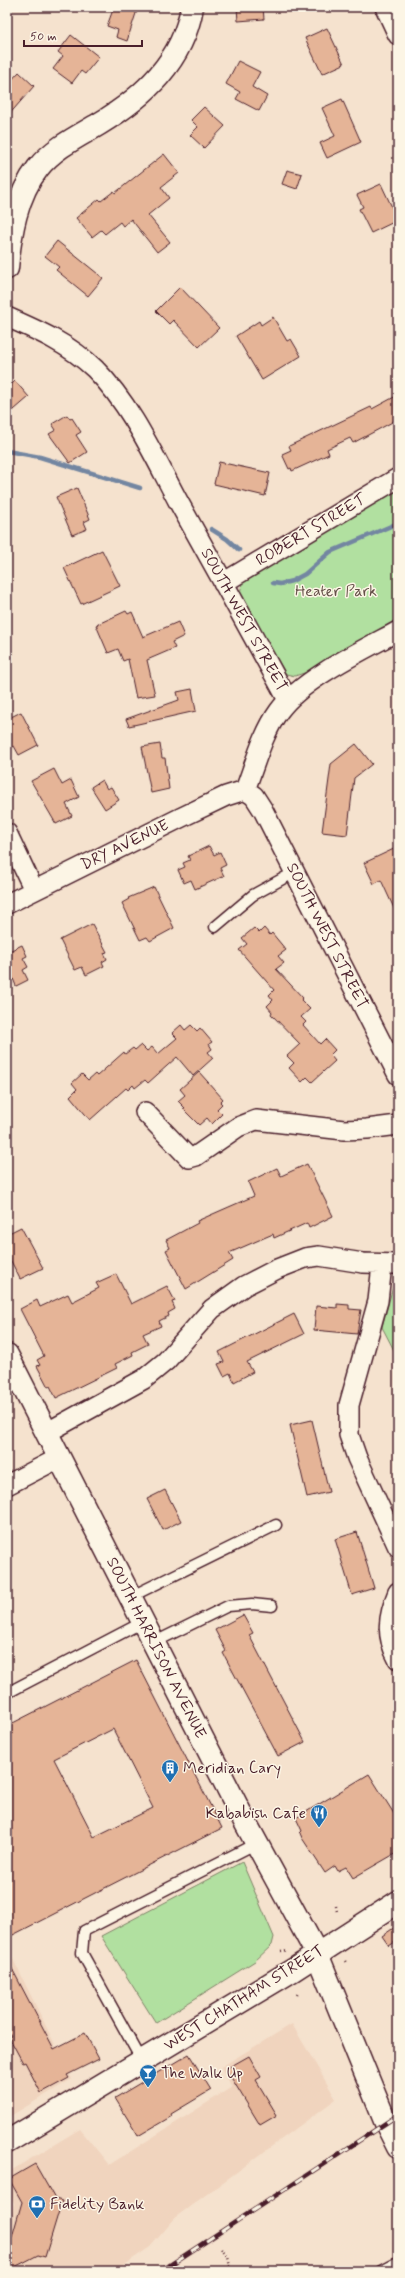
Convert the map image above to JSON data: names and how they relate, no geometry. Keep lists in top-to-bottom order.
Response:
{
  "streets": {
    "street": [
      "ROBERT STREET",
      "SOUTH WEST STREET",
      "DRY AVENUE",
      "SOUTH HARRISON AVENUE",
      "WEST CHATHAM STREET"
    ]
  },
  "crossings": [
    ["ROBERT STREET", "SOUTH WEST STREET"],
    ["SOUTH WEST STREET", "DRY AVENUE"],
    ["SOUTH HARRISON AVENUE", "WEST CHATHAM STREET"]
  ],
  "parks": ["Heater Park"],
  "places": {
    "building": ["Meridian Cary"],
    "restaurant": ["Kababish Cafe"],
    "bar": ["The Walk Up"],
    "bank": ["Fidelity Bank"]
  },
  "scale_bar": "50 m"
}
